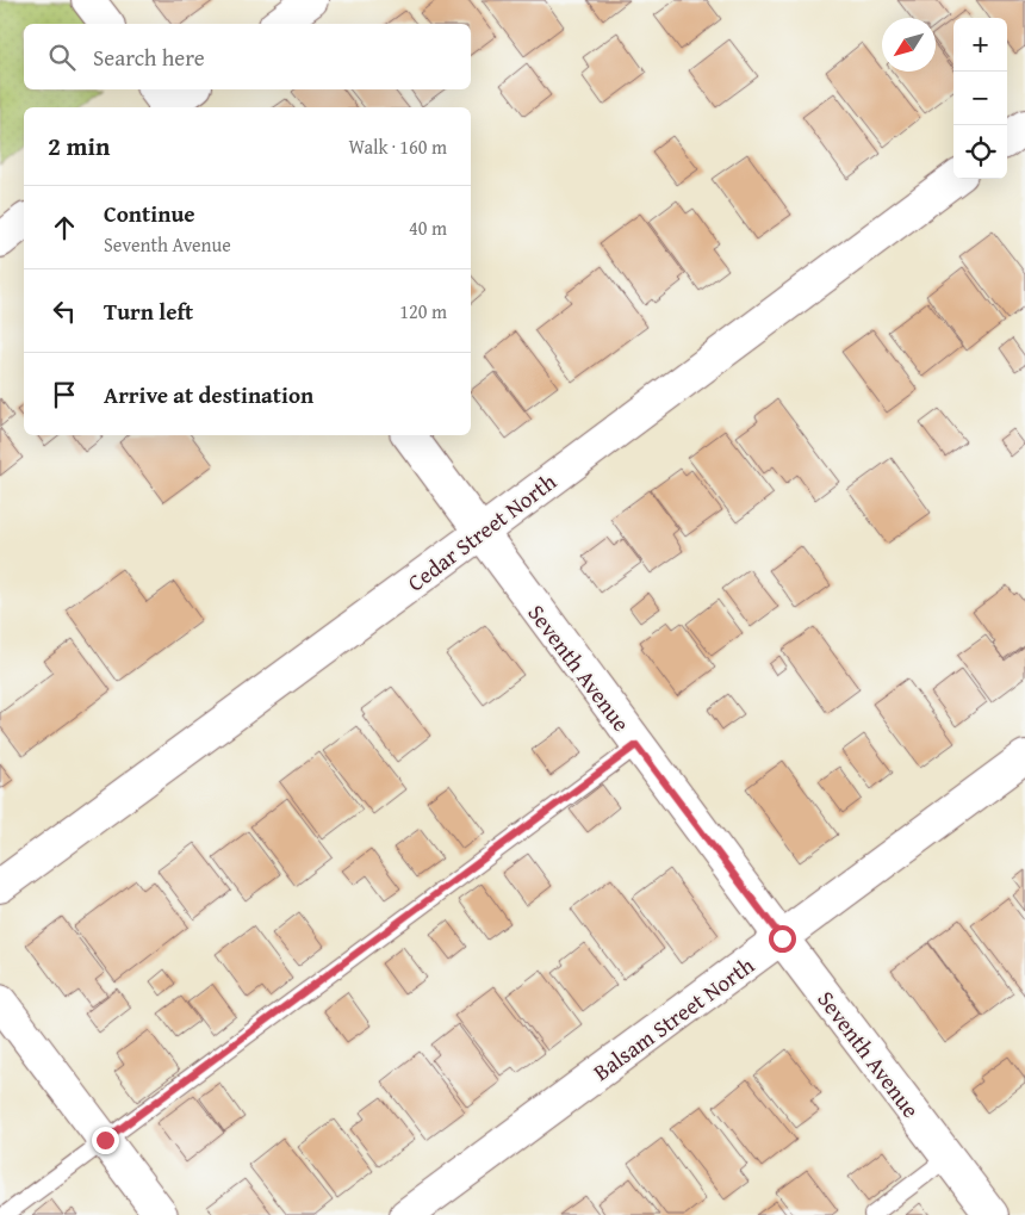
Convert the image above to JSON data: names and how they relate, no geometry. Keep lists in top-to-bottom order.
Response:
{
  "streets": {
    "street": ["Cedar Street North", "Seventh Avenue", "Balsam Street North"]
  },
  "crossings": [
    ["Cedar Street North", "Seventh Avenue"],
    ["Seventh Avenue", "Balsam Street North"]
  ],
  "north": "bottom left",
  "page": {
    "map_buttons": ["+", "−"],
    "search": "Search here",
    "heading": ["2 min", "Walk · 160 m"],
    "list": [
      ["Continue", "Seventh Avenue", "40 m"],
      ["Turn left", "120 m"],
      "Arrive at destination"
    ]
  }
}
